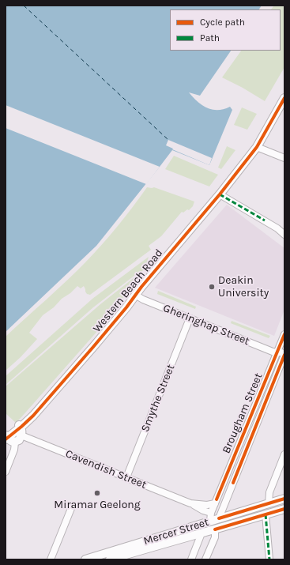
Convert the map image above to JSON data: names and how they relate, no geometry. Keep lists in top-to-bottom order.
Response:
{
  "streets": {
    "street": [
      "Western Beach Road",
      "Gheringhap Street",
      "Smythe Street",
      "Brougham Street",
      "Cavendish Street",
      "Mercer Street"
    ]
  },
  "crossings": [
    ["Western Beach Road", "Gheringhap Street"],
    ["Western Beach Road", "Cavendish Street"],
    ["Gheringhap Street", "Smythe Street"],
    ["Gheringhap Street", "Brougham Street"],
    ["Smythe Street", "Cavendish Street"],
    ["Brougham Street", "Cavendish Street"],
    ["Brougham Street", "Mercer Street"]
  ],
  "places": ["Deakin University", "Miramar Geelong"],
  "legend": ["Cycle path", "Path"]
}
